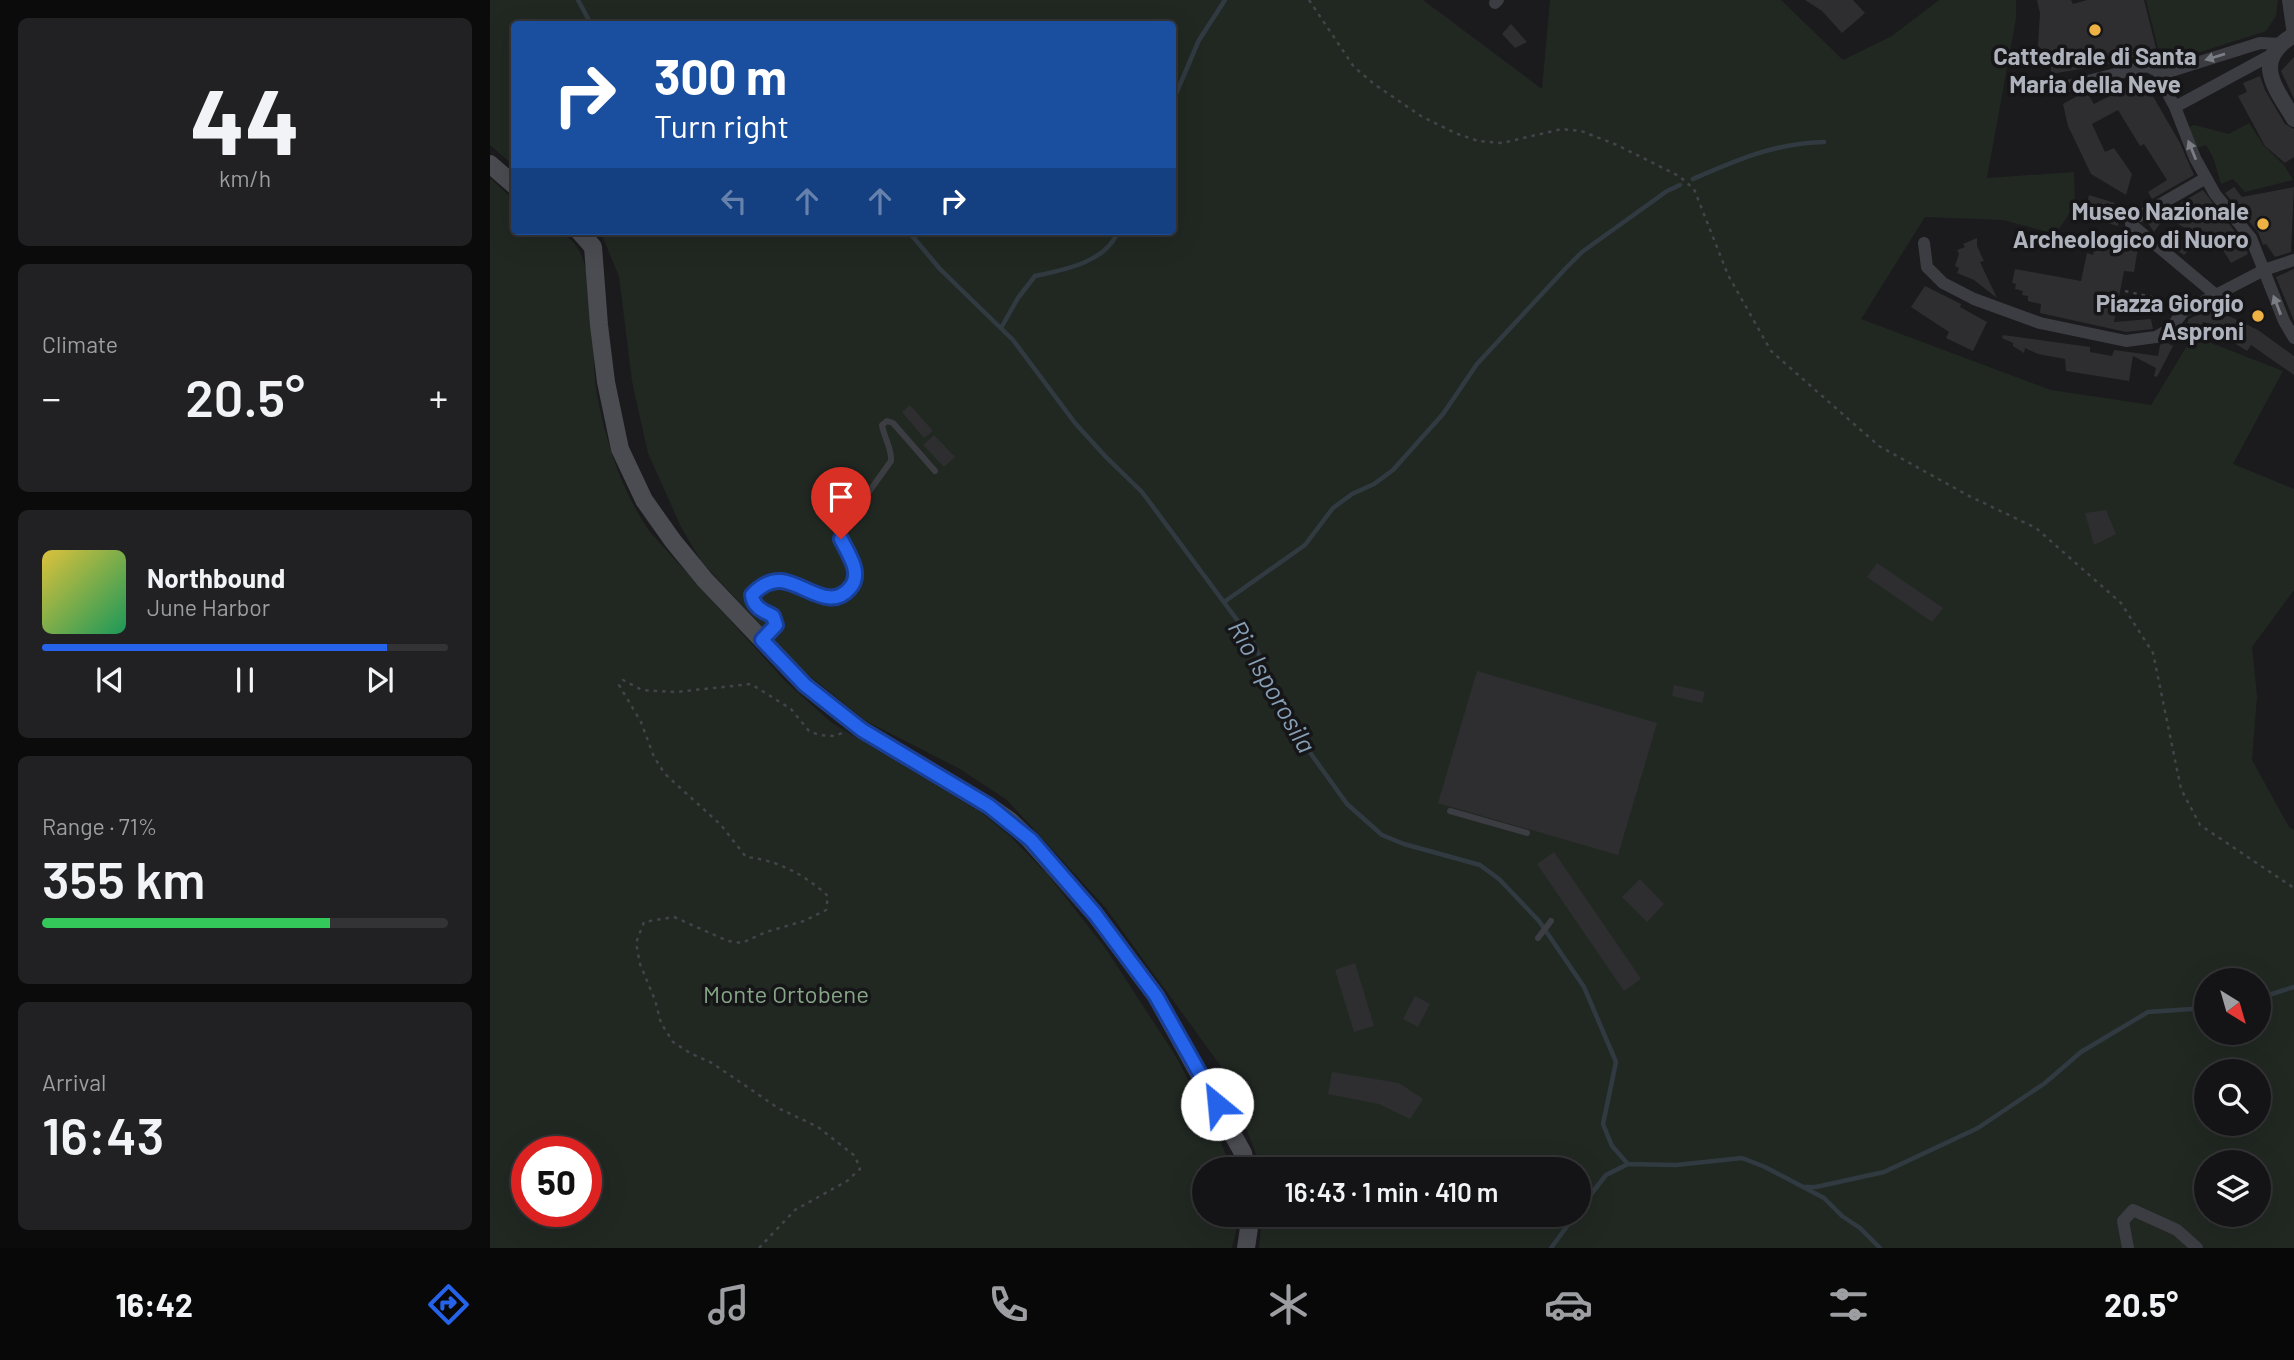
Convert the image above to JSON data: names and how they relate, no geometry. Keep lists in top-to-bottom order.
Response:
{
  "water": ["Rio Isporosila"],
  "parks": ["Monte Ortobene"],
  "places": ["Cattedrale di Santa Maria della Neve", "Museo Nazionale Archeologico di Nuoro", "Piazza Giorgio Asproni"],
  "north": "bottom right",
  "page": {
    "tile": [
      ["44", "km/h"],
      "Climate",
      ["Range · 71%", "355 km"],
      ["Arrival", "16:43"]
    ],
    "turn": ["300 m", "Turn right"],
    "heat": ["−", "20.5°", "+"],
    "song": ["Northbound", "June Harbor"],
    "limit": "50",
    "trip": "16:43 · 1 min · 410 m",
    "tabs": ["16:42", "20.5°"]
  }
}
